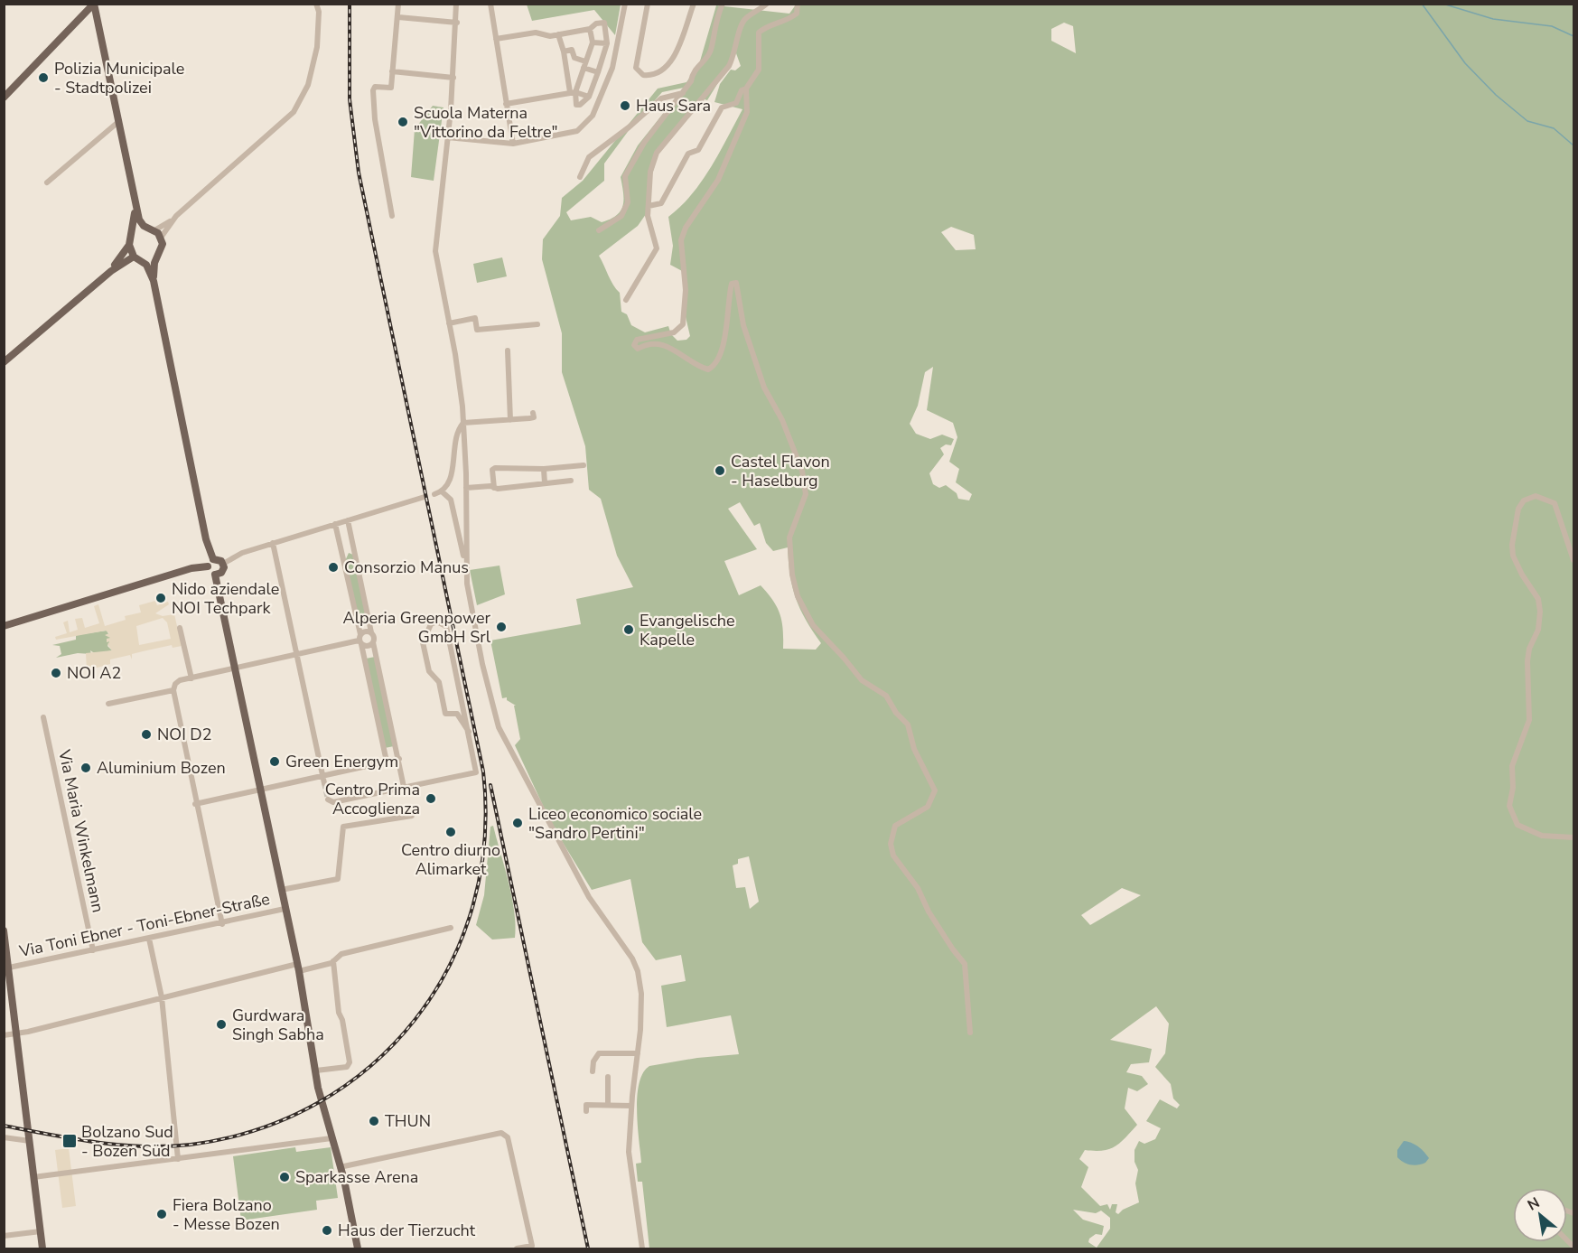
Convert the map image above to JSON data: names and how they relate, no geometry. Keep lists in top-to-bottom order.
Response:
{
  "streets": {
    "street": ["Via Maria Winkelmann", "Via Toni Ebner - Toni-Ebner-Straße"]
  },
  "crossings": [
    ["Via Maria Winkelmann", "Via Toni Ebner - Toni-Ebner-Straße"]
  ],
  "places": {
    "other": [
      "Polizia Municipale - Stadtpolizei",
      "Haus Sara",
      "Scuola Materna \"Vittorino da Feltre\"",
      "Castel Flavon - Haselburg",
      "Consorzio Manus",
      "Nido aziendale NOI Techpark",
      "Alperia Greenpower GmbH Srl",
      "Evangelische Kapelle",
      "NOI A2",
      "NOI D2",
      "Green Energym",
      "Aluminium Bozen",
      "Centro Prima Accoglienza",
      "Liceo economico sociale \"Sandro Pertini\"",
      "Centro diurno Alimarket",
      "Gurdwara Singh Sabha",
      "THUN",
      "Sparkasse Arena",
      "Fiera Bolzano - Messe Bozen",
      "Haus der Tierzucht"
    ],
    "transit": ["Bolzano Sud - Bozen Süd"]
  },
  "north": "top left"
}
